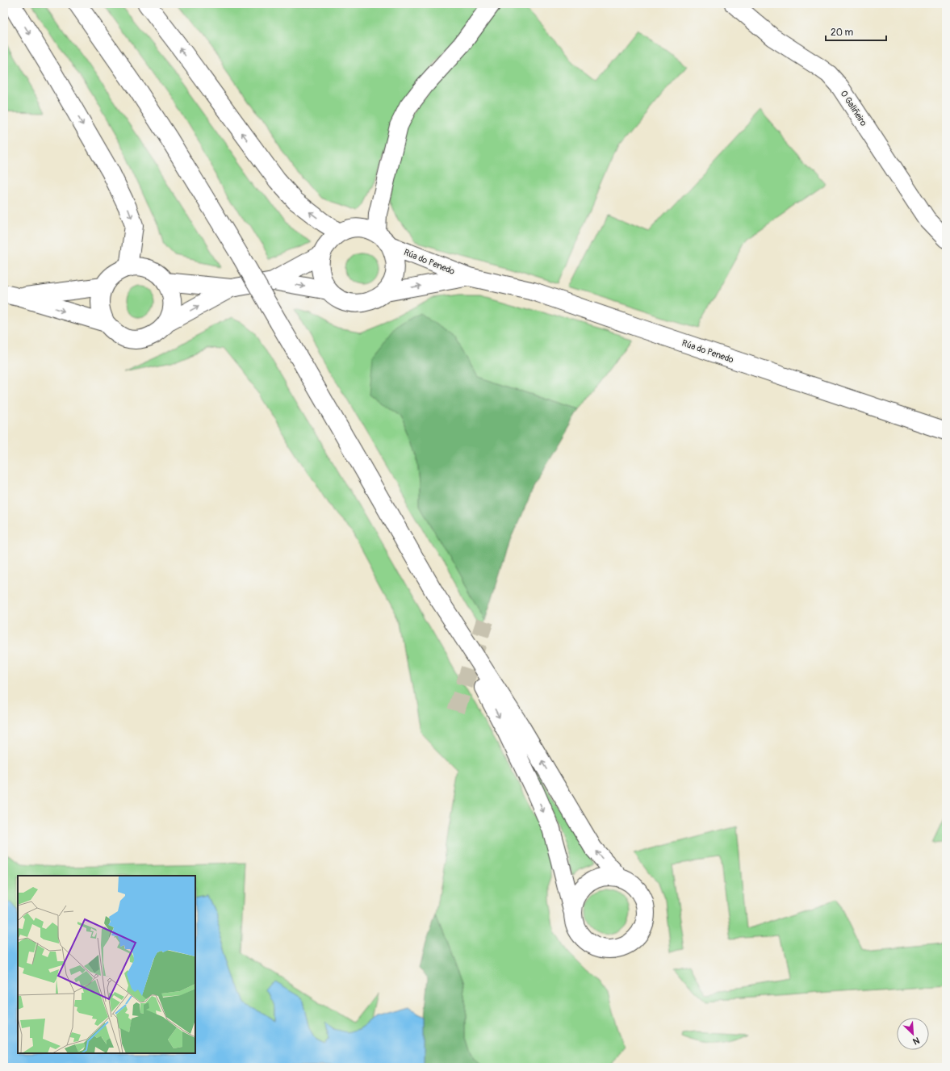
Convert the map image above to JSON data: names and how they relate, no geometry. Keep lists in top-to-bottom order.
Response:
{
  "streets": {
    "main road": ["O Galiñeiro", "Rúa do Penedo"]
  },
  "scale_bar": "20 m",
  "north": "bottom right"
}
